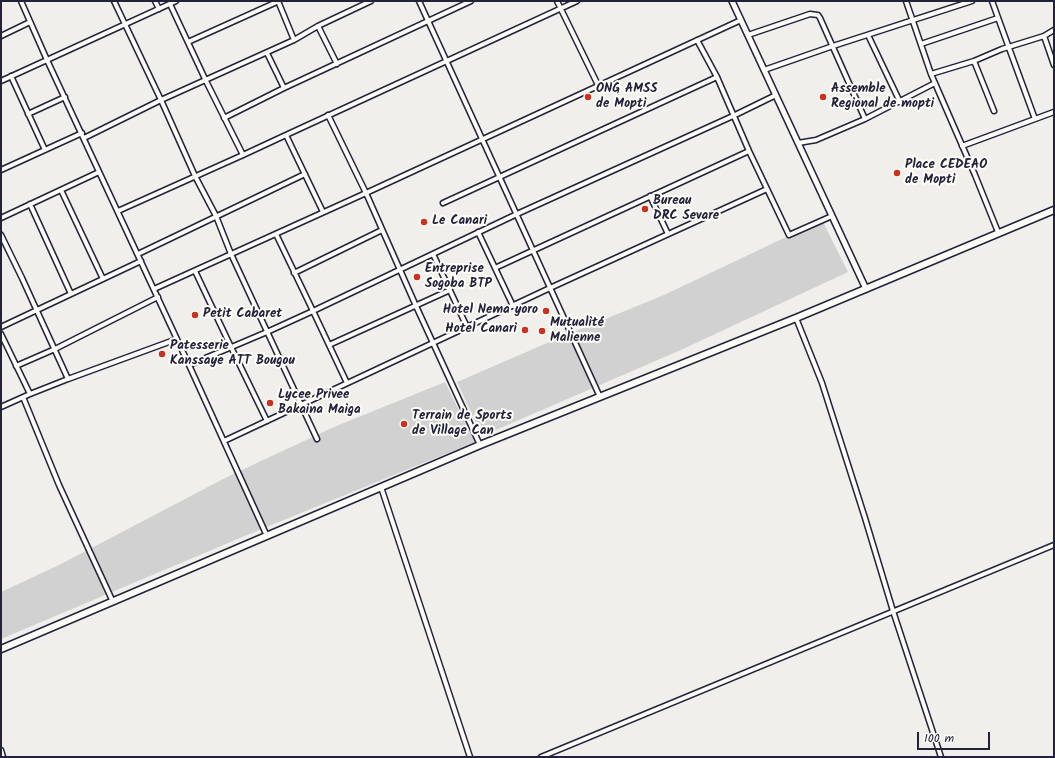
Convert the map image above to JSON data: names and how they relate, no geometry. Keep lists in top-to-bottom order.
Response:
{
  "places": [
    "ONG AMSS de Mopti",
    "Assemble Regional de mopti",
    "Place CEDEAO de Mopti",
    "Bureau DRC Sevare",
    "Le Canari",
    "Entreprise Sogoba BTP",
    "Hotel Nema yoro",
    "Petit Cabaret",
    "Hotel Canari",
    "Mutualité Malienne",
    "Patesserie Kanssaye ATT Bougou",
    "Lycee Privee Bakaina Maiga",
    "Terrain de Sports de Village Can"
  ],
  "scale_bar": "100 m"
}
